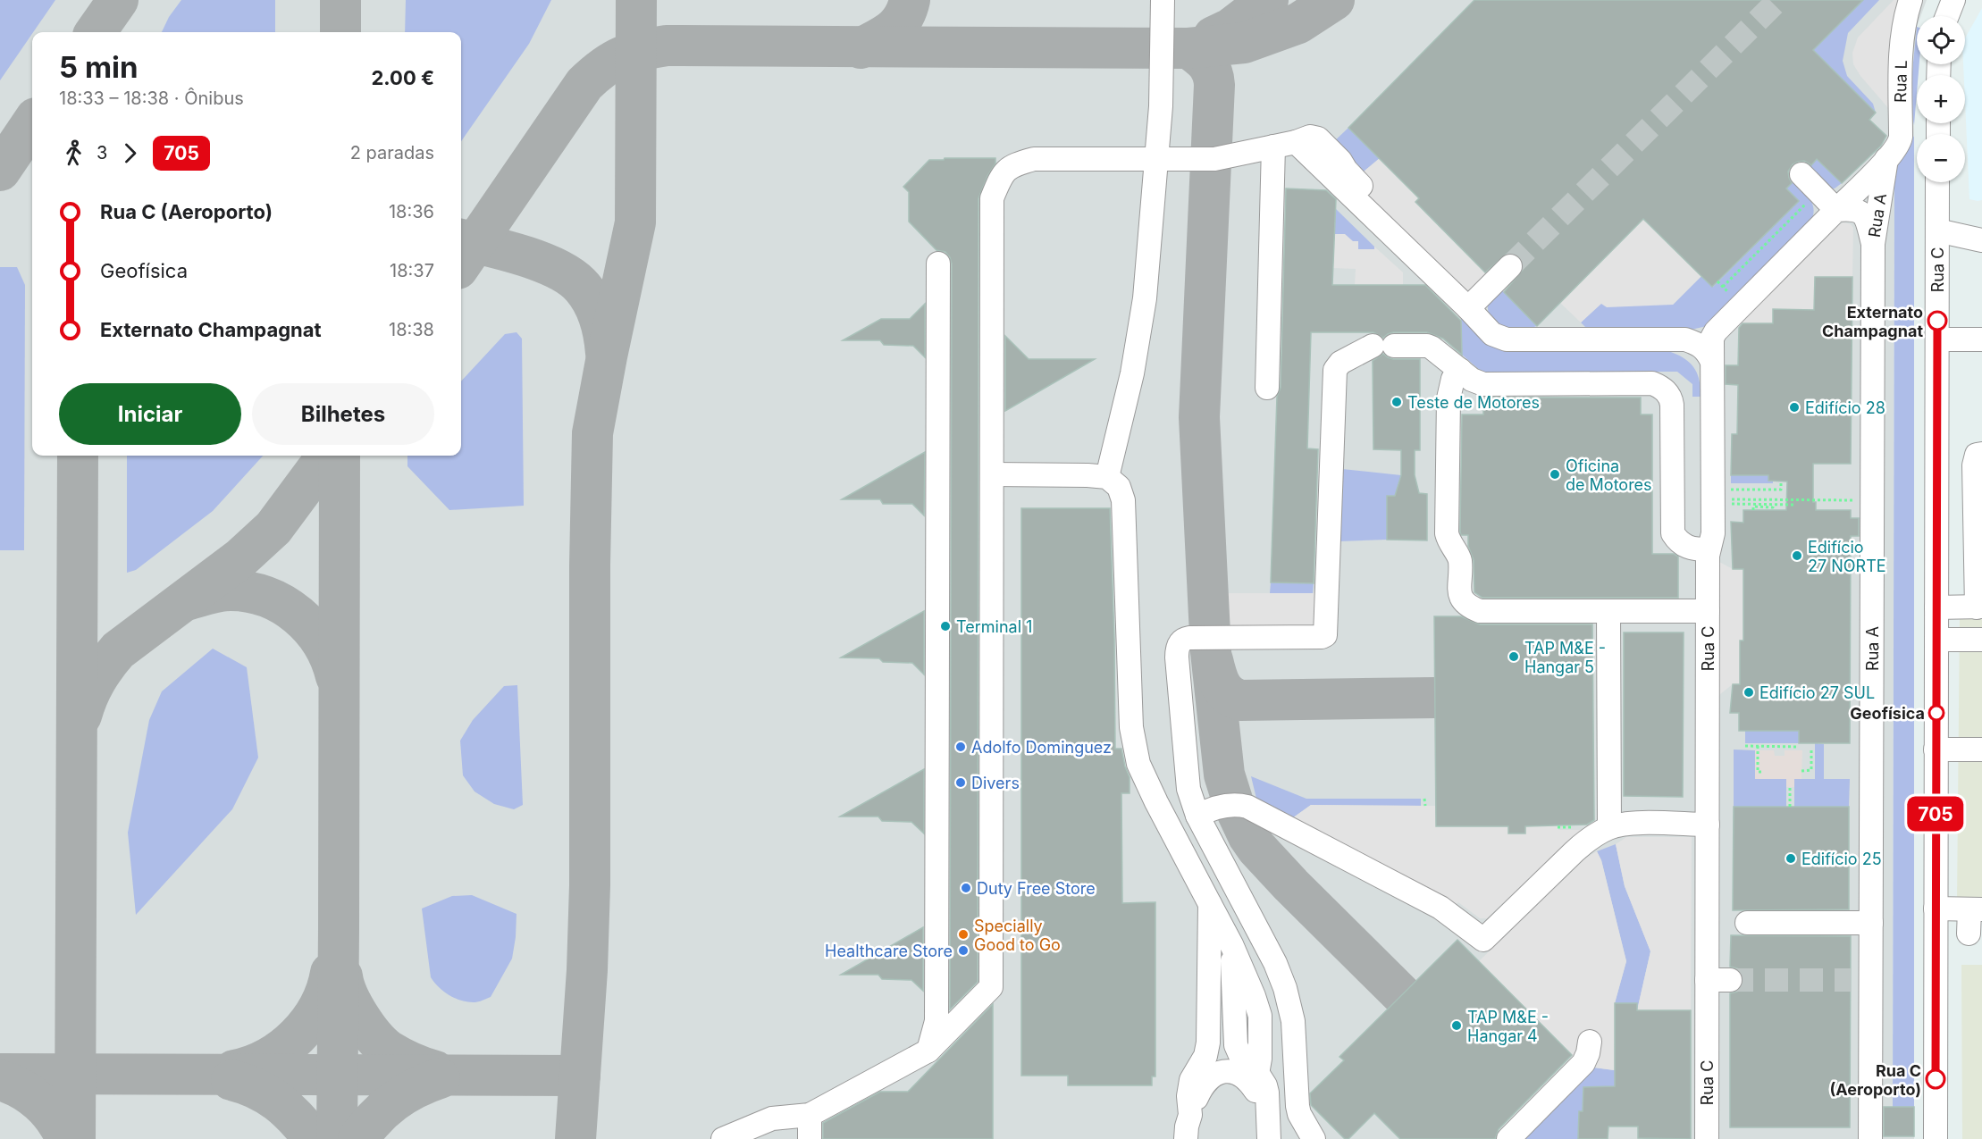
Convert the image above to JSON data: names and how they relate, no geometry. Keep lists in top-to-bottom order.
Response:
{
  "streets": {
    "street": ["Rua L", "Rua A", "Rua C"]
  },
  "crossings": [
    ["Rua L", "Rua A"]
  ],
  "places": [
    "Externato Champagnat",
    "Teste de Motores",
    "Edifício 28",
    "Oficina de Motores",
    "Edifício 27 NORTE",
    "Terminal 1",
    "TAP M&E - Hangar 5",
    "Edifício 27 SUL",
    "Geofísica",
    "Adolfo Dominguez",
    "Divers",
    "Edifício 25",
    "Duty Free Store",
    "Specially Good to Go",
    "Healthcare Store",
    "TAP M&E - Hangar 4",
    "Rua C (Aeroporto)"
  ],
  "lines": ["bus line 705"],
  "page": {
    "on_map": "705",
    "map_buttons": ["+", "−"],
    "heading": ["5 min", "18:33 – 18:38 · Ônibus", "2.00 €"],
    "legs": ["3", "705", "2 paradas"],
    "list": [
      {
        "name": "Rua C (Aeroporto)",
        "value": "18:36"
      },
      {
        "name": "Geofísica",
        "value": "18:37"
      },
      {
        "name": "Externato Champagnat",
        "value": "18:38"
      }
    ],
    "buttons": ["Iniciar", "Bilhetes"]
  }
}
